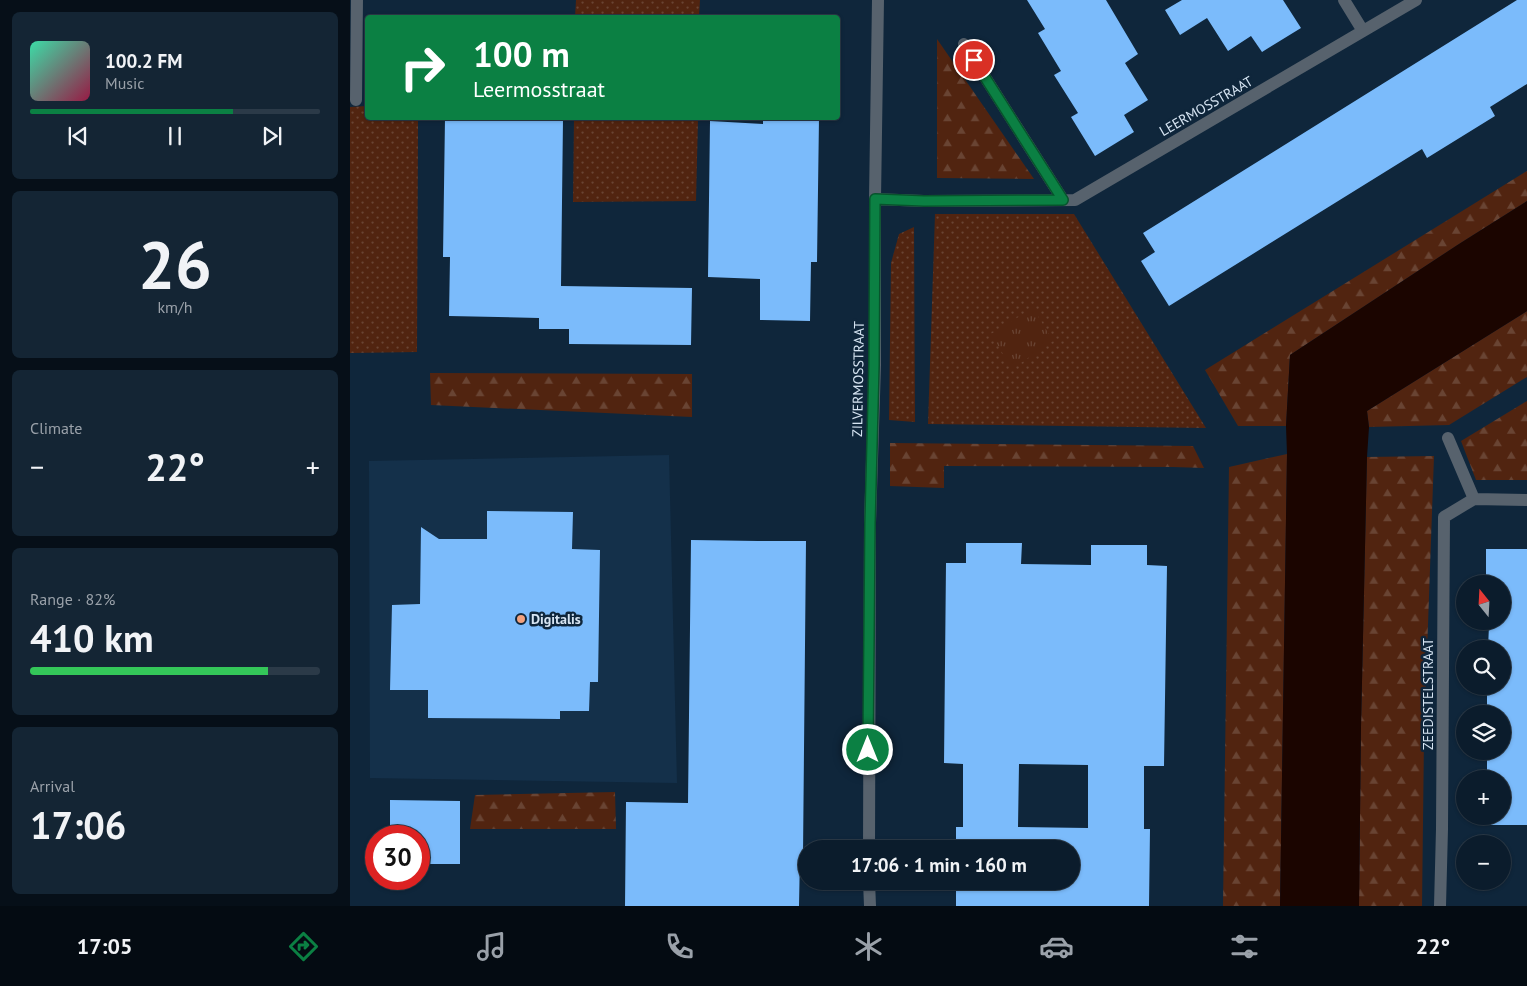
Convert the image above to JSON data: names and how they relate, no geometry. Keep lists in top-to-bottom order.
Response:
{
  "streets": {
    "street": ["LEERMOSSTRAAT", "ZILVERMOSSTRAAT", "ZEEDISTELSTRAAT"]
  },
  "crossings": [
    ["LEERMOSSTRAAT", "ZILVERMOSSTRAAT"]
  ],
  "places": ["Digitalis"],
  "north": "top",
  "page": {
    "turn": ["100 m", "Leermosstraat"],
    "song": ["100.2 FM", "Music"],
    "tile": [
      ["26", "km/h"],
      "Climate",
      ["Range · 82%", "410 km"],
      ["Arrival", "17:06"]
    ],
    "heat": ["−", "22°", "+"],
    "map_buttons": ["+", "−"],
    "limit": "30",
    "trip": "17:06 · 1 min · 160 m",
    "tabs": ["17:05", "22°"]
  }
}
